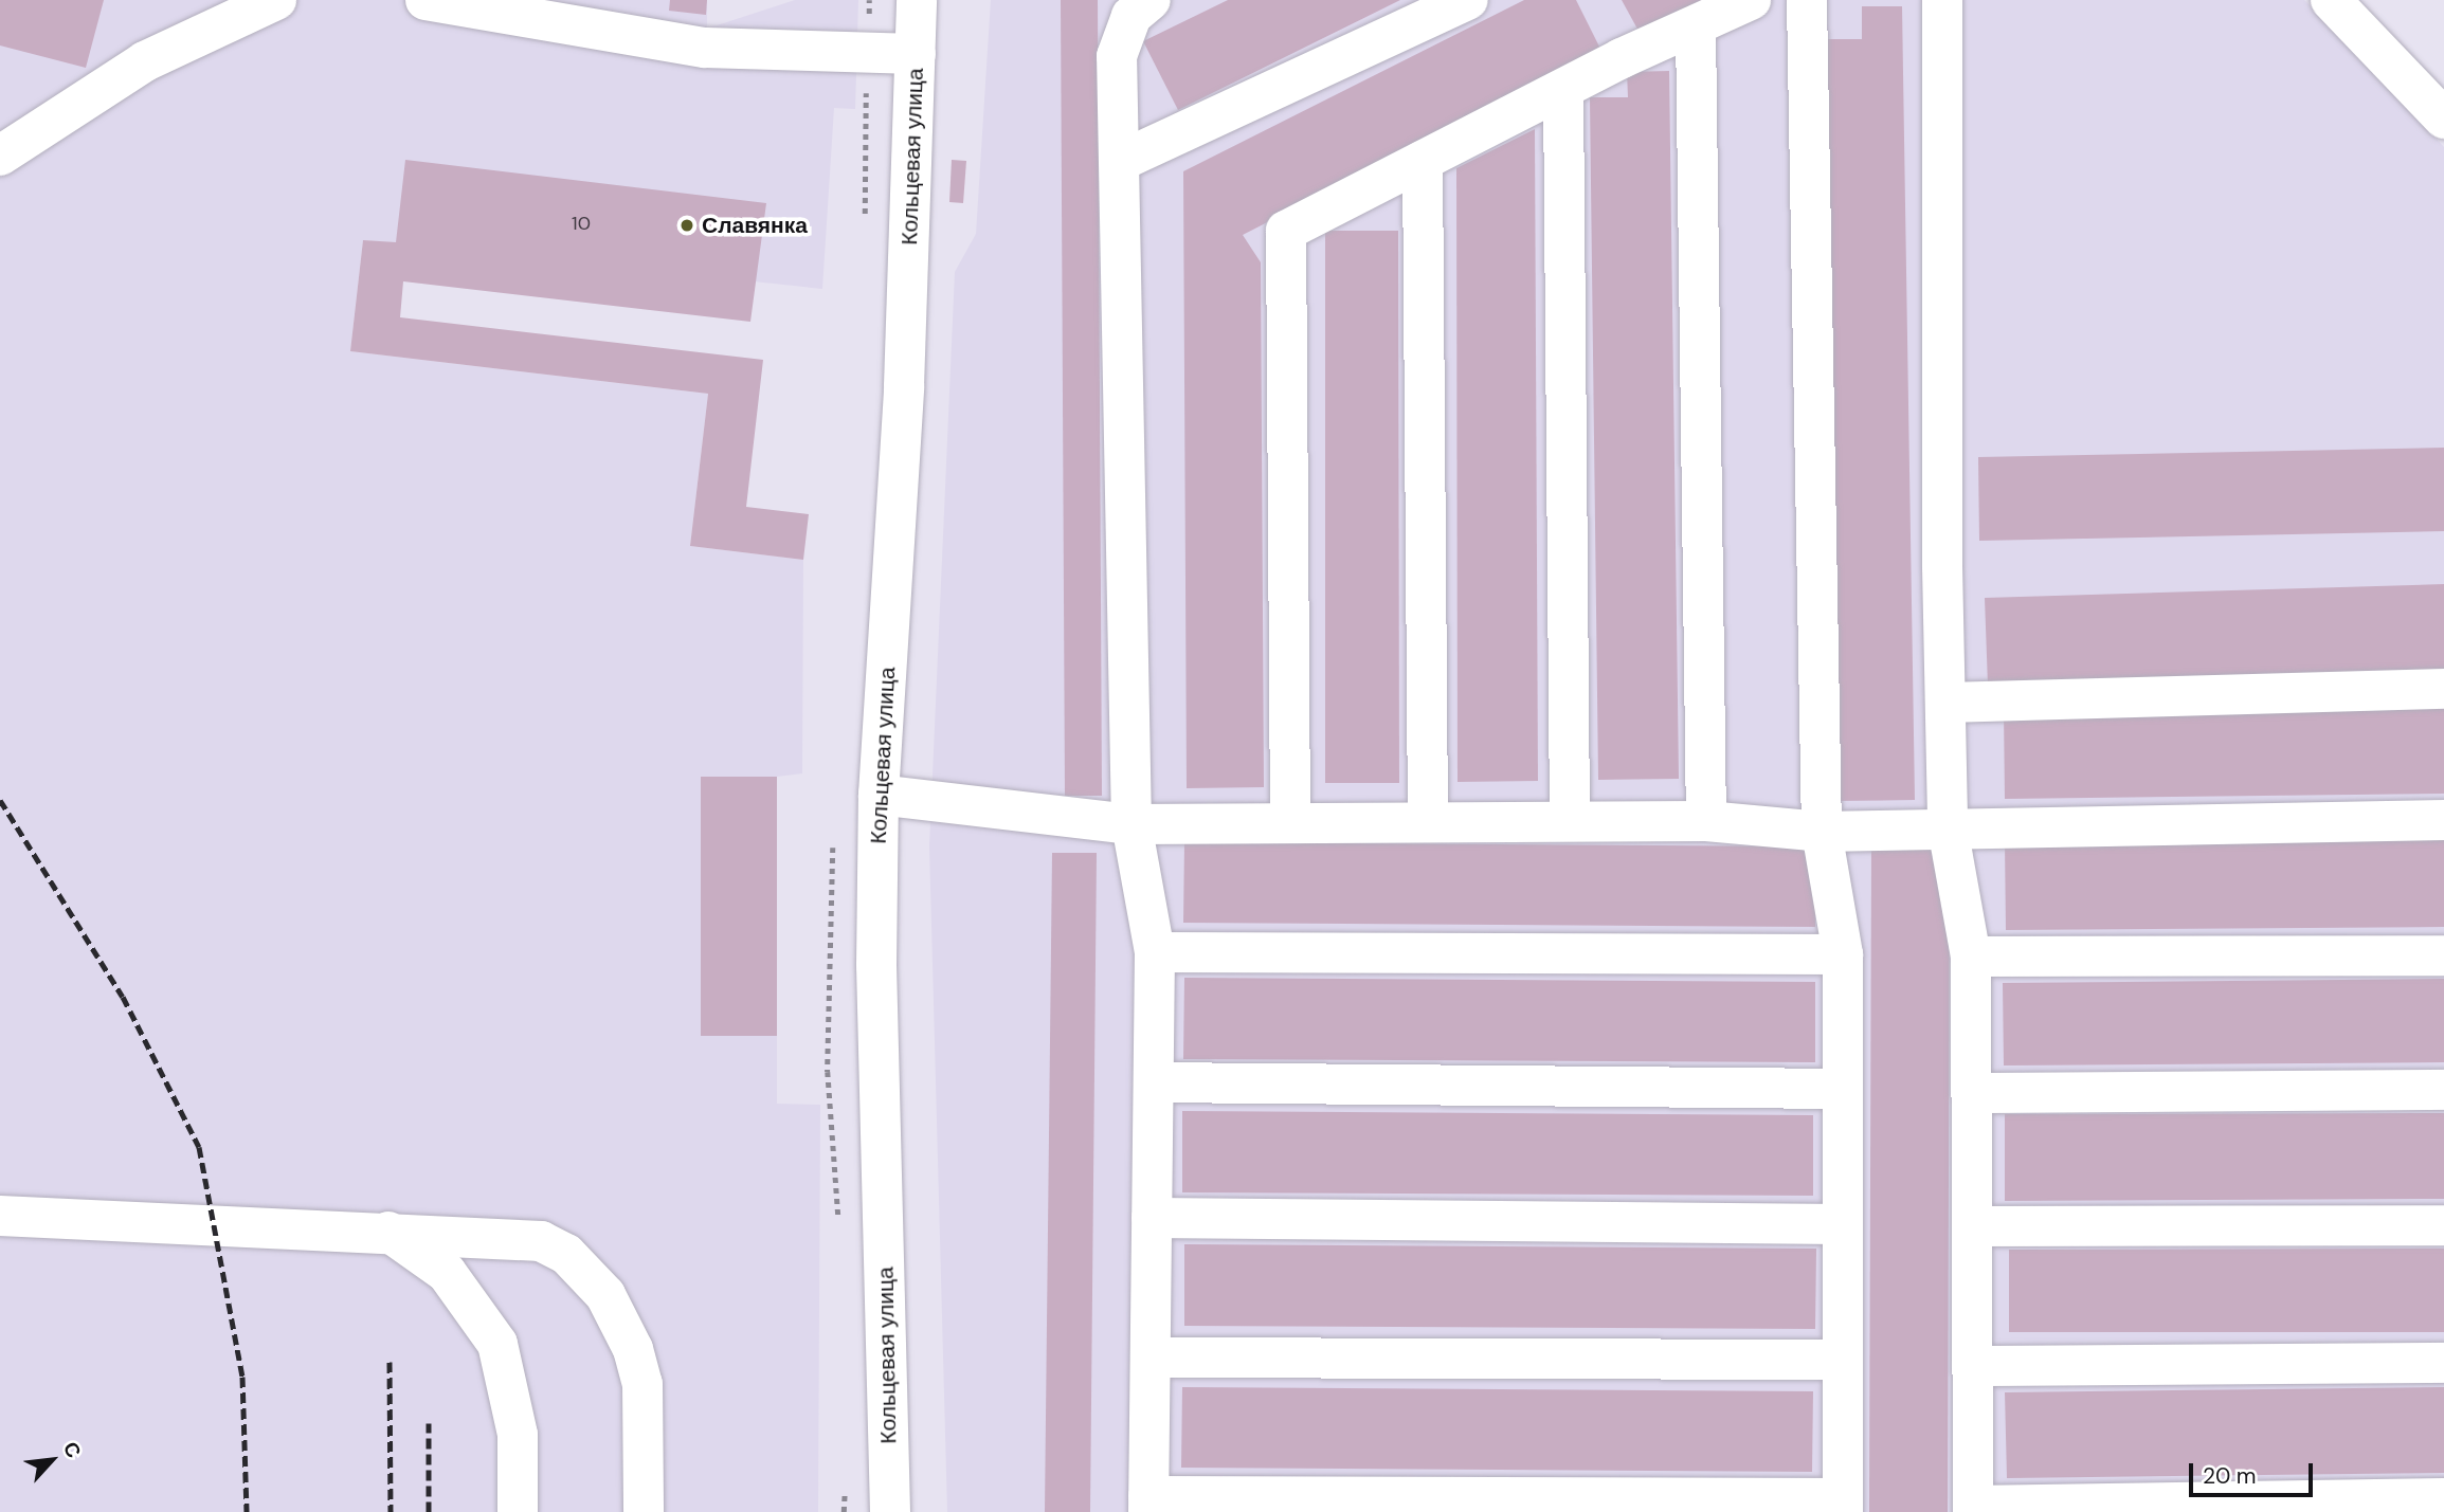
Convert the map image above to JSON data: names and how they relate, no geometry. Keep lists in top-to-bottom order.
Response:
{
  "streets": {
    "street": ["Кольцевая улица"]
  },
  "places": ["Славянка"],
  "house_numbers": ["10"],
  "scale_bar": "20 m",
  "north": "top right"
}
